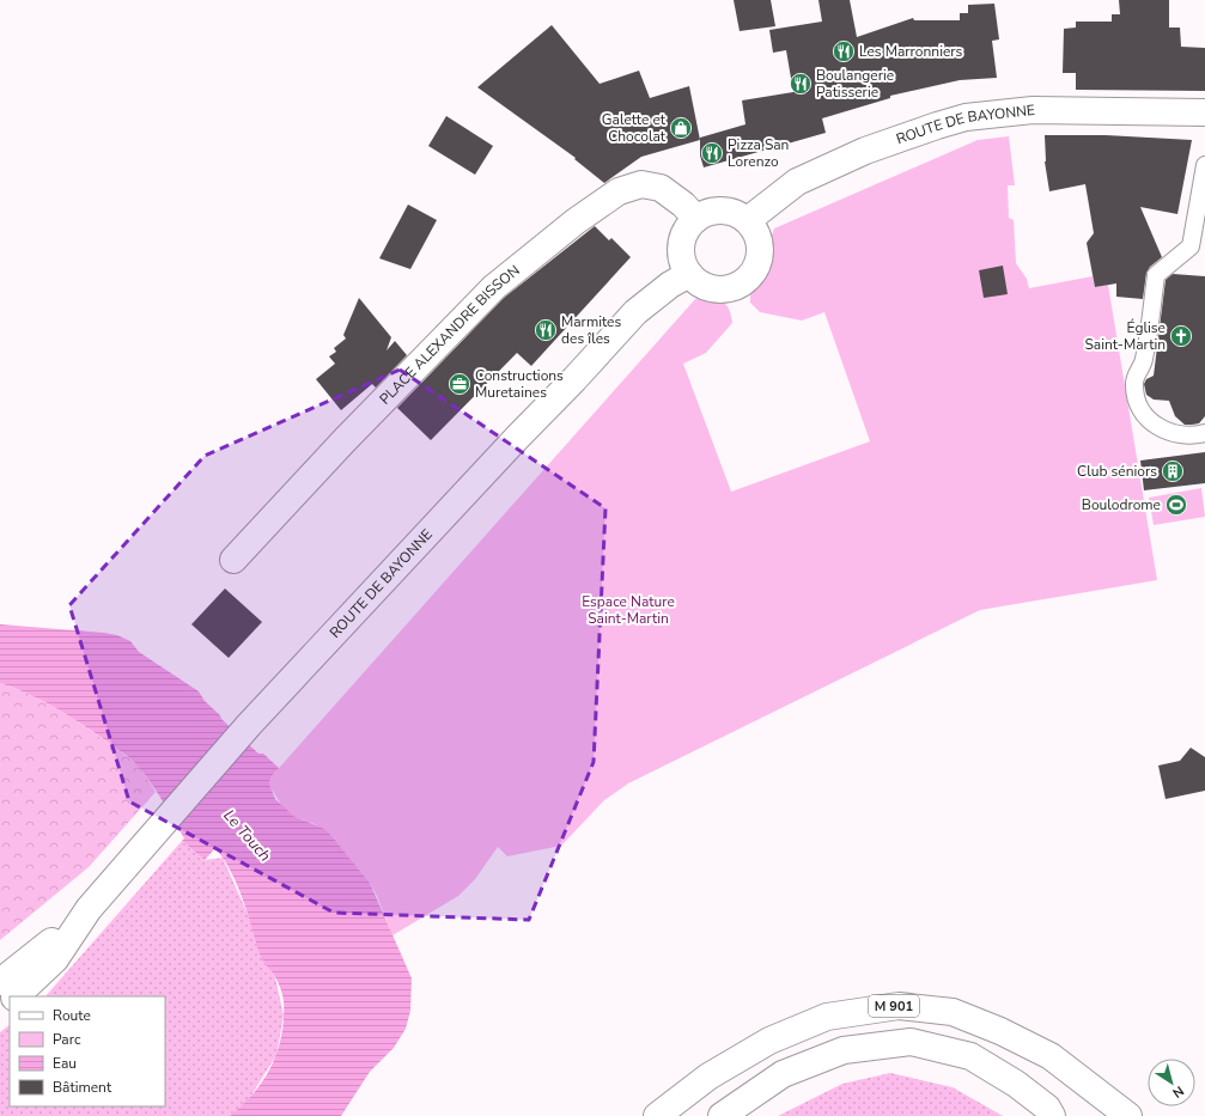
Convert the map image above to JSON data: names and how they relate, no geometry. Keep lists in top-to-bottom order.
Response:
{
  "streets": {
    "main road": ["ROUTE DE BAYONNE", "PLACE ALEXANDRE BISSON", "M 901"]
  },
  "crossings": [
    ["ROUTE DE BAYONNE", "PLACE ALEXANDRE BISSON"]
  ],
  "water": ["Le Touch"],
  "parks": ["Espace Nature Saint-Martin"],
  "places": {
    "restaurant": [
      "Les Marronniers",
      "Boulangerie Patisserie",
      "Pizza San Lorenzo",
      "Marmites des îles"
    ],
    "shop": ["Galette et Chocolat"],
    "church": ["Église Saint-Martin"],
    "office": ["Constructions Muretaines"],
    "building": ["Club séniors"],
    "sports": ["Boulodrome"]
  },
  "legend": [
    "Route",
    "Parc",
    "Eau",
    "Bâtiment"
  ],
  "north": "bottom right"
}
